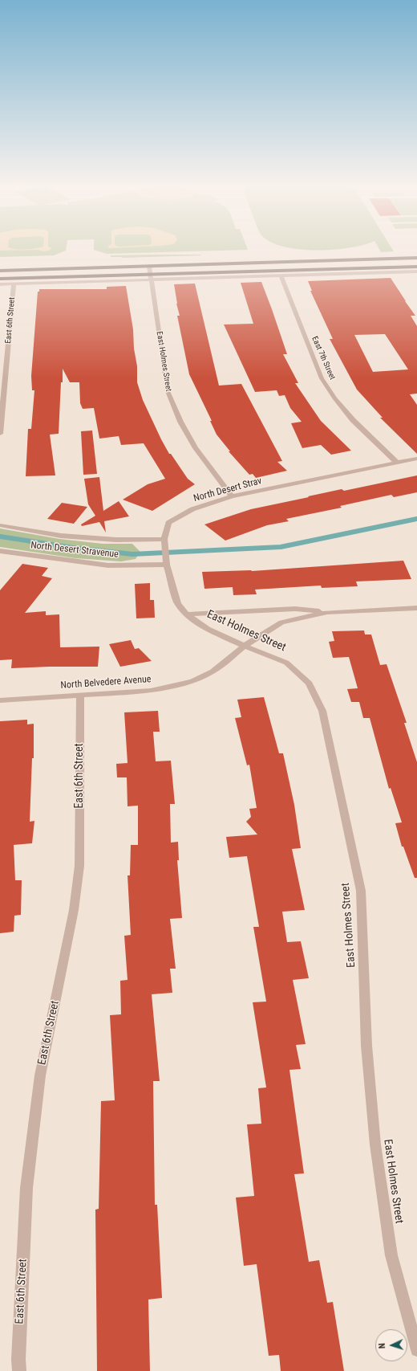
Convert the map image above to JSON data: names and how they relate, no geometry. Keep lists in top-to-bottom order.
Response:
{
  "streets": {
    "street": [
      "East 6th Street",
      "East 7th Street",
      "East Holmes Street",
      "North Desert Strav",
      "North Desert Stravenue",
      "North Belvedere Avenue"
    ]
  },
  "crossings": [
    ["East 6th Street", "North Belvedere Avenue"],
    ["East 7th Street", "North Desert Strav"],
    ["East Holmes Street", "North Desert Strav"],
    ["East Holmes Street", "North Desert Stravenue"],
    ["East Holmes Street", "North Belvedere Avenue"]
  ],
  "north": "left"
}
